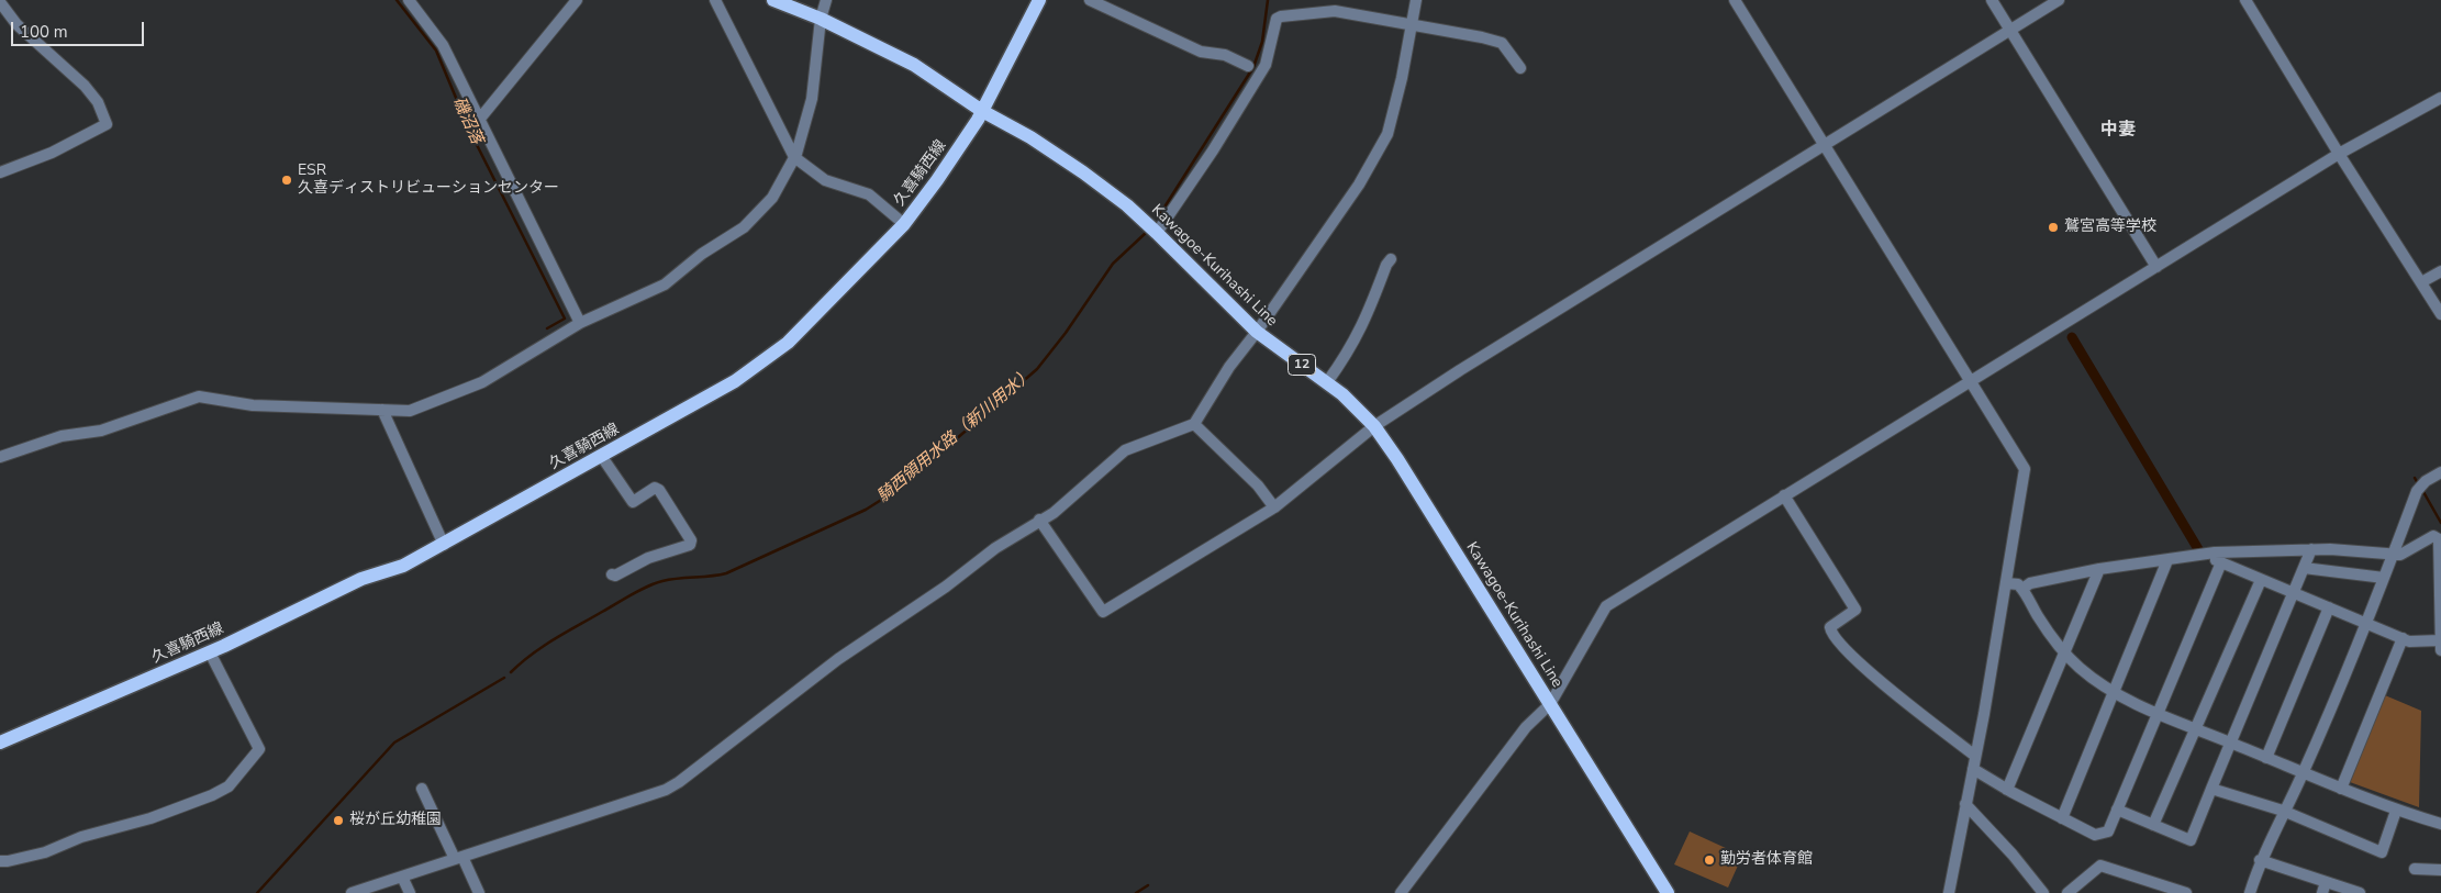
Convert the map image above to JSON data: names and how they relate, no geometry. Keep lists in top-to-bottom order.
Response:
{
  "streets": {
    "main road": ["久喜騎西線", "Kawagoe-Kurihashi Line", "12"]
  },
  "crossings": [
    ["久喜騎西線", "Kawagoe-Kurihashi Line"]
  ],
  "districts": ["中妻"],
  "water": ["磯沼落", "騎西領用水路（新川用水）"],
  "places": [
    "ESR 久喜ディストリビューションセンター",
    "鷲宮高等学校",
    "桜が丘幼稚園",
    "勤労者体育館"
  ],
  "scale_bar": "100 m"
}
